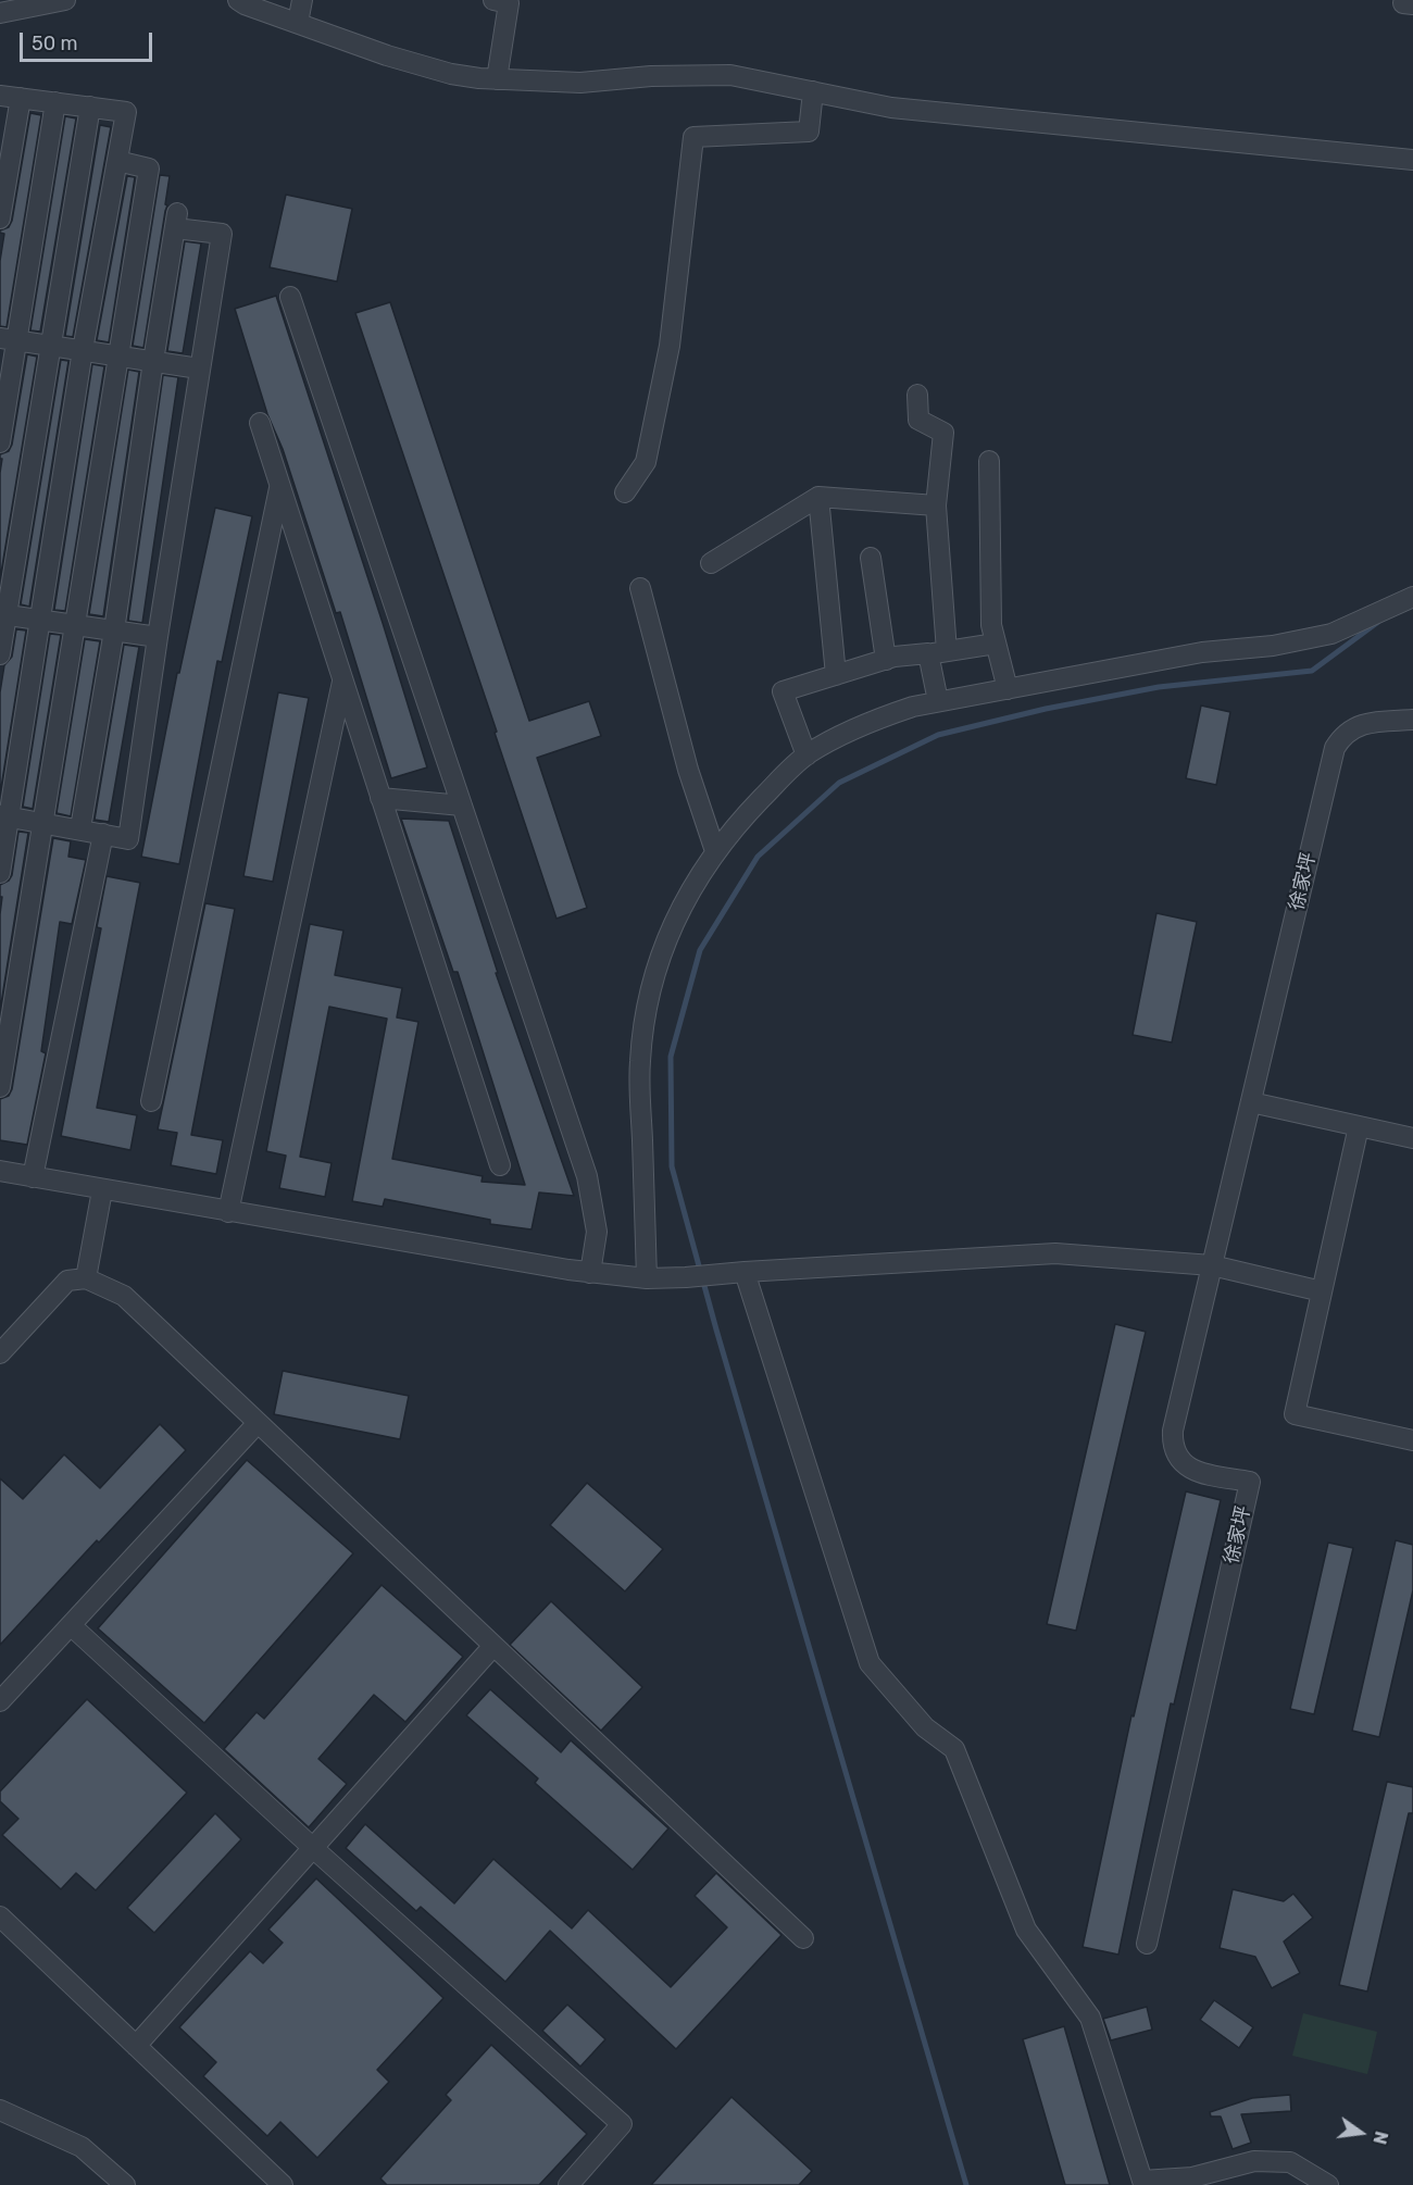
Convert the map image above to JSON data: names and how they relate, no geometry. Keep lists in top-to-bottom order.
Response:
{
  "streets": {
    "street": ["徐家坪"]
  },
  "scale_bar": "50 m",
  "north": "right"
}
